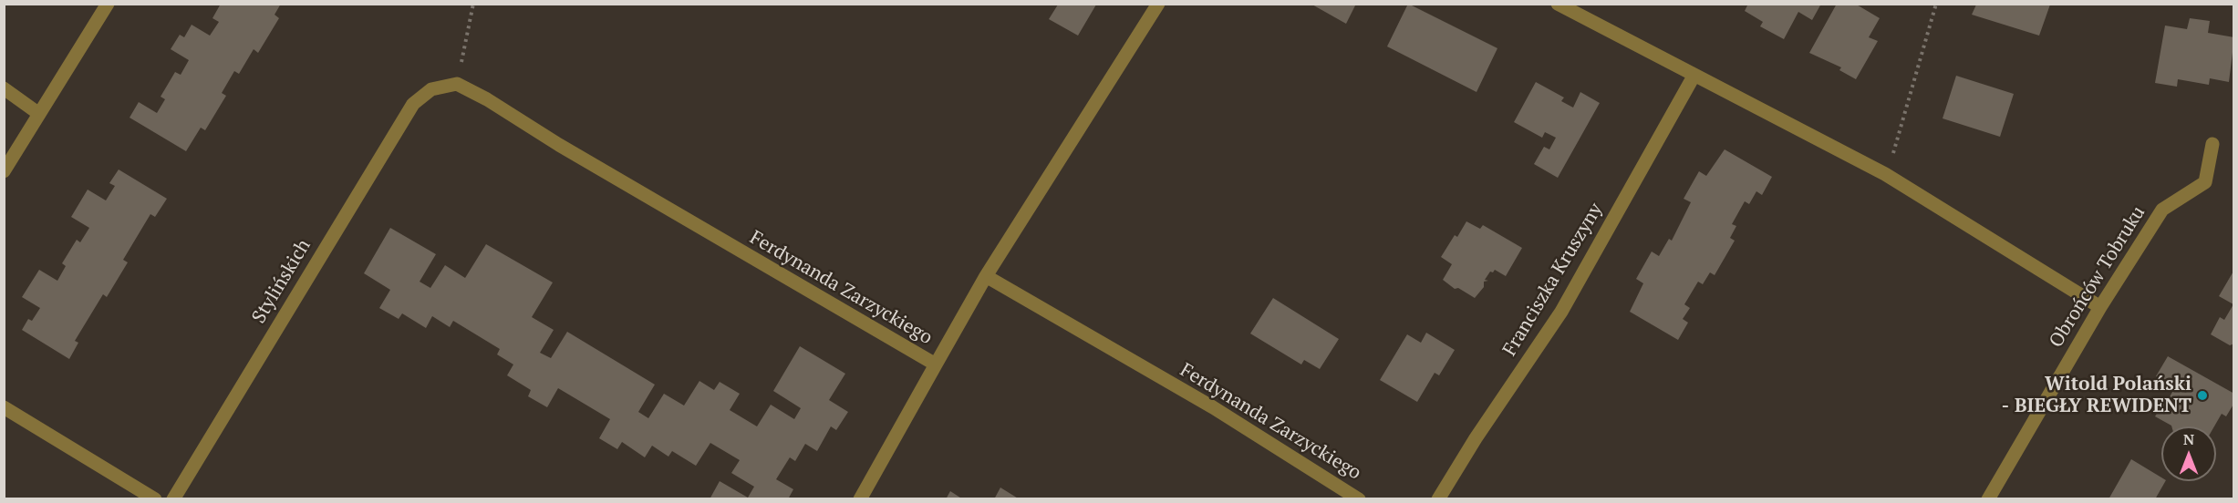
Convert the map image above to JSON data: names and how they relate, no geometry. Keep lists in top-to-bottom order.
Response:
{
  "streets": {
    "street": [
      "Obrońców Tobruku",
      "Franciszka Kruszyny",
      "Stylińskich",
      "Ferdynanda Zarzyckiego"
    ]
  },
  "crossings": [
    ["Stylińskich", "Ferdynanda Zarzyckiego"]
  ],
  "places": ["Witold Polański - BIEGŁY REWIDENT"],
  "north": "top"
}
